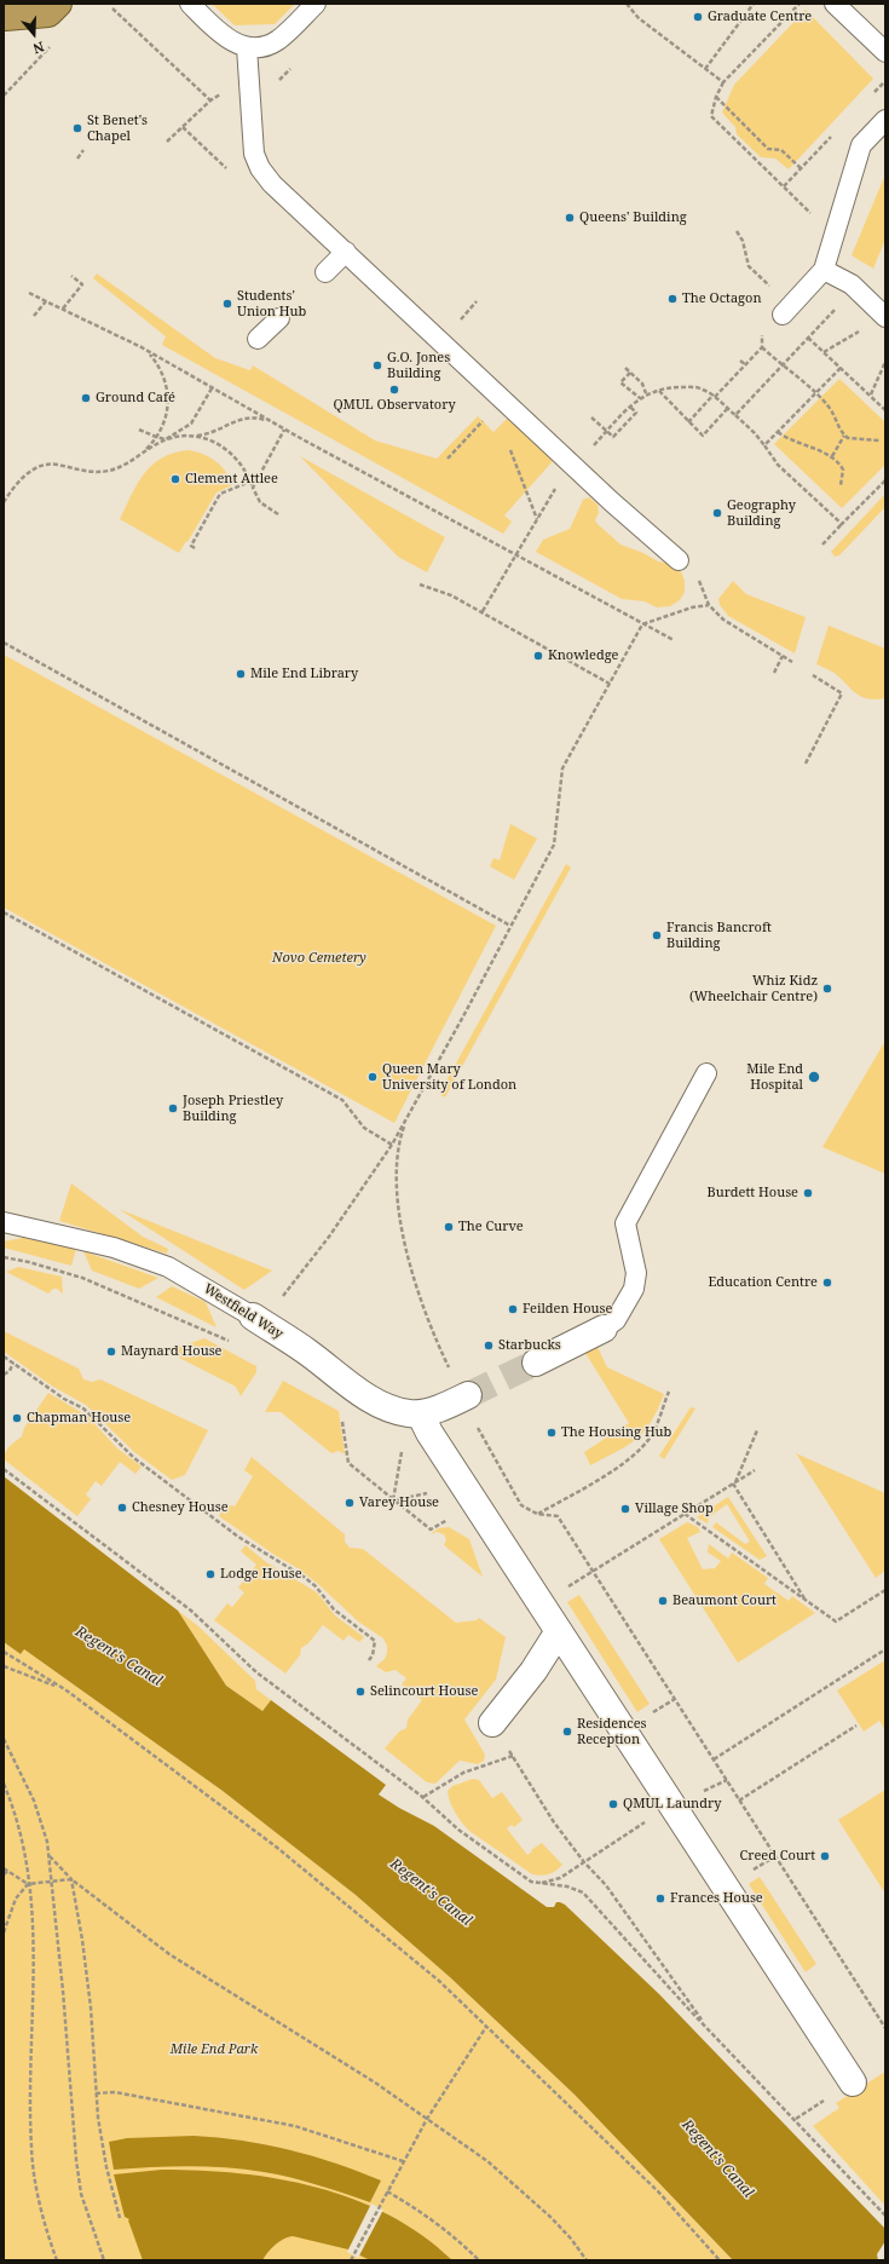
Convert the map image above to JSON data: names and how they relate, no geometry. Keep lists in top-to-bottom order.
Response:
{
  "streets": {
    "street": ["Westfield Way"]
  },
  "water": ["Regent's Canal"],
  "parks": ["Novo Cemetery", "Mile End Park"],
  "places": [
    "Graduate Centre",
    "St Benet's Chapel",
    "Queens' Building",
    "The Octagon",
    "Students' Union Hub",
    "G.O. Jones Building",
    "QMUL Observatory",
    "Ground Café",
    "Clement Attlee",
    "Geography Building",
    "Knowledge",
    "Mile End Library",
    "Francis Bancroft Building",
    "Whiz Kidz (Wheelchair Centre)",
    "Queen Mary University of London",
    "Mile End Hospital",
    "Joseph Priestley Building",
    "Burdett House",
    "The Curve",
    "Education Centre",
    "Feilden House",
    "Starbucks",
    "Maynard House",
    "Chapman House",
    "The Housing Hub",
    "Varey House",
    "Chesney House",
    "Village Shop",
    "Lodge House",
    "Beaumont Court",
    "Selincourt House",
    "Residences Reception",
    "QMUL Laundry",
    "Creed Court",
    "Frances House"
  ],
  "north": "bottom"
}
